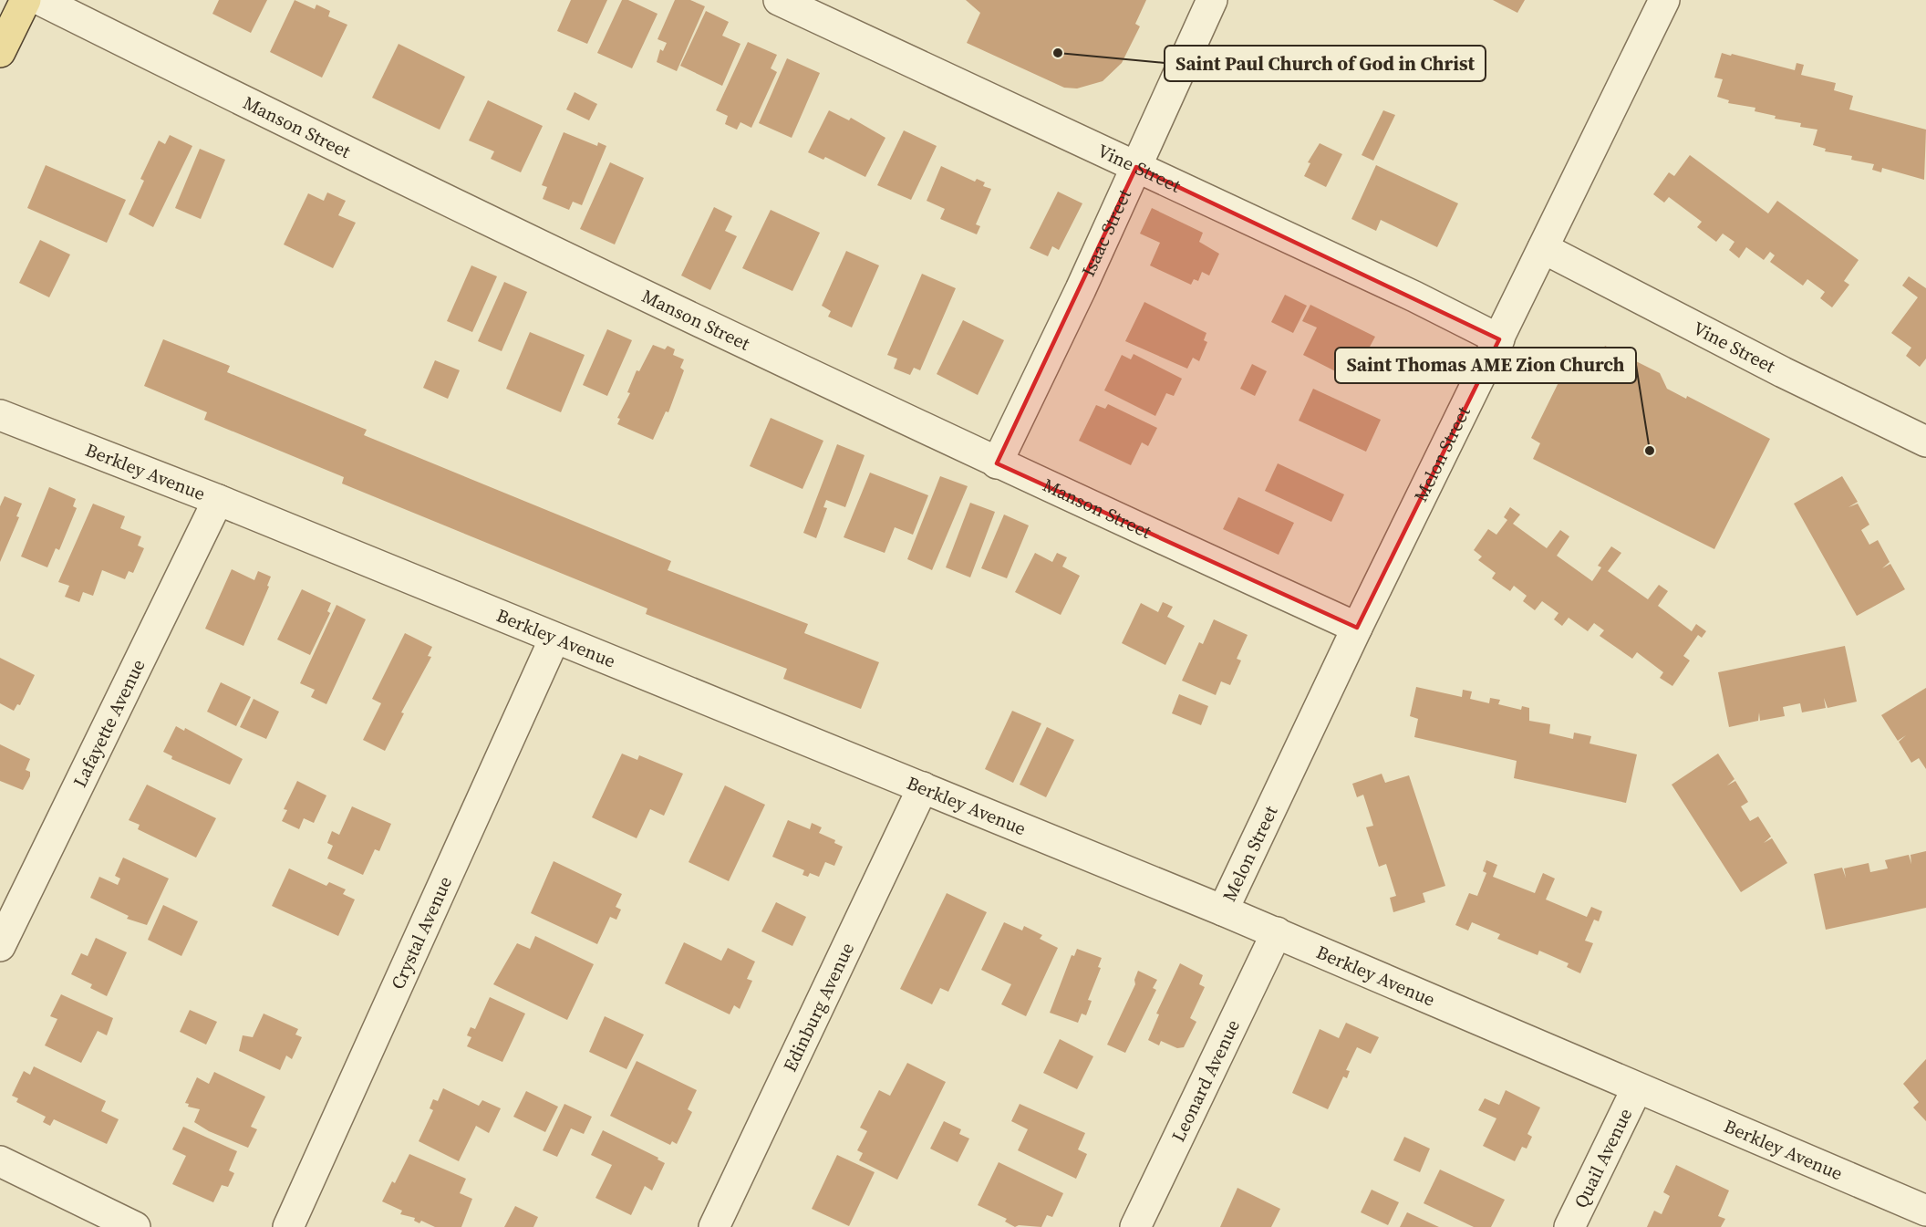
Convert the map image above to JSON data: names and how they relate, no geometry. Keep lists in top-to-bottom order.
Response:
{
  "streets": {
    "street": [
      "Manson Street",
      "Vine Street",
      "Isaac Street",
      "Melon Street",
      "Berkley Avenue",
      "Lafayette Avenue",
      "Crystal Avenue",
      "Edinburg Avenue",
      "Leonard Avenue",
      "Quail Avenue"
    ]
  },
  "crossings": [
    ["Manson Street", "Isaac Street"],
    ["Manson Street", "Melon Street"],
    ["Vine Street", "Isaac Street"],
    ["Vine Street", "Melon Street"],
    ["Melon Street", "Berkley Avenue"],
    ["Berkley Avenue", "Lafayette Avenue"],
    ["Berkley Avenue", "Crystal Avenue"],
    ["Berkley Avenue", "Edinburg Avenue"],
    ["Berkley Avenue", "Leonard Avenue"],
    ["Berkley Avenue", "Quail Avenue"]
  ],
  "places": ["Saint Paul Church of God in Christ", "Saint Thomas AME Zion Church"]
}
